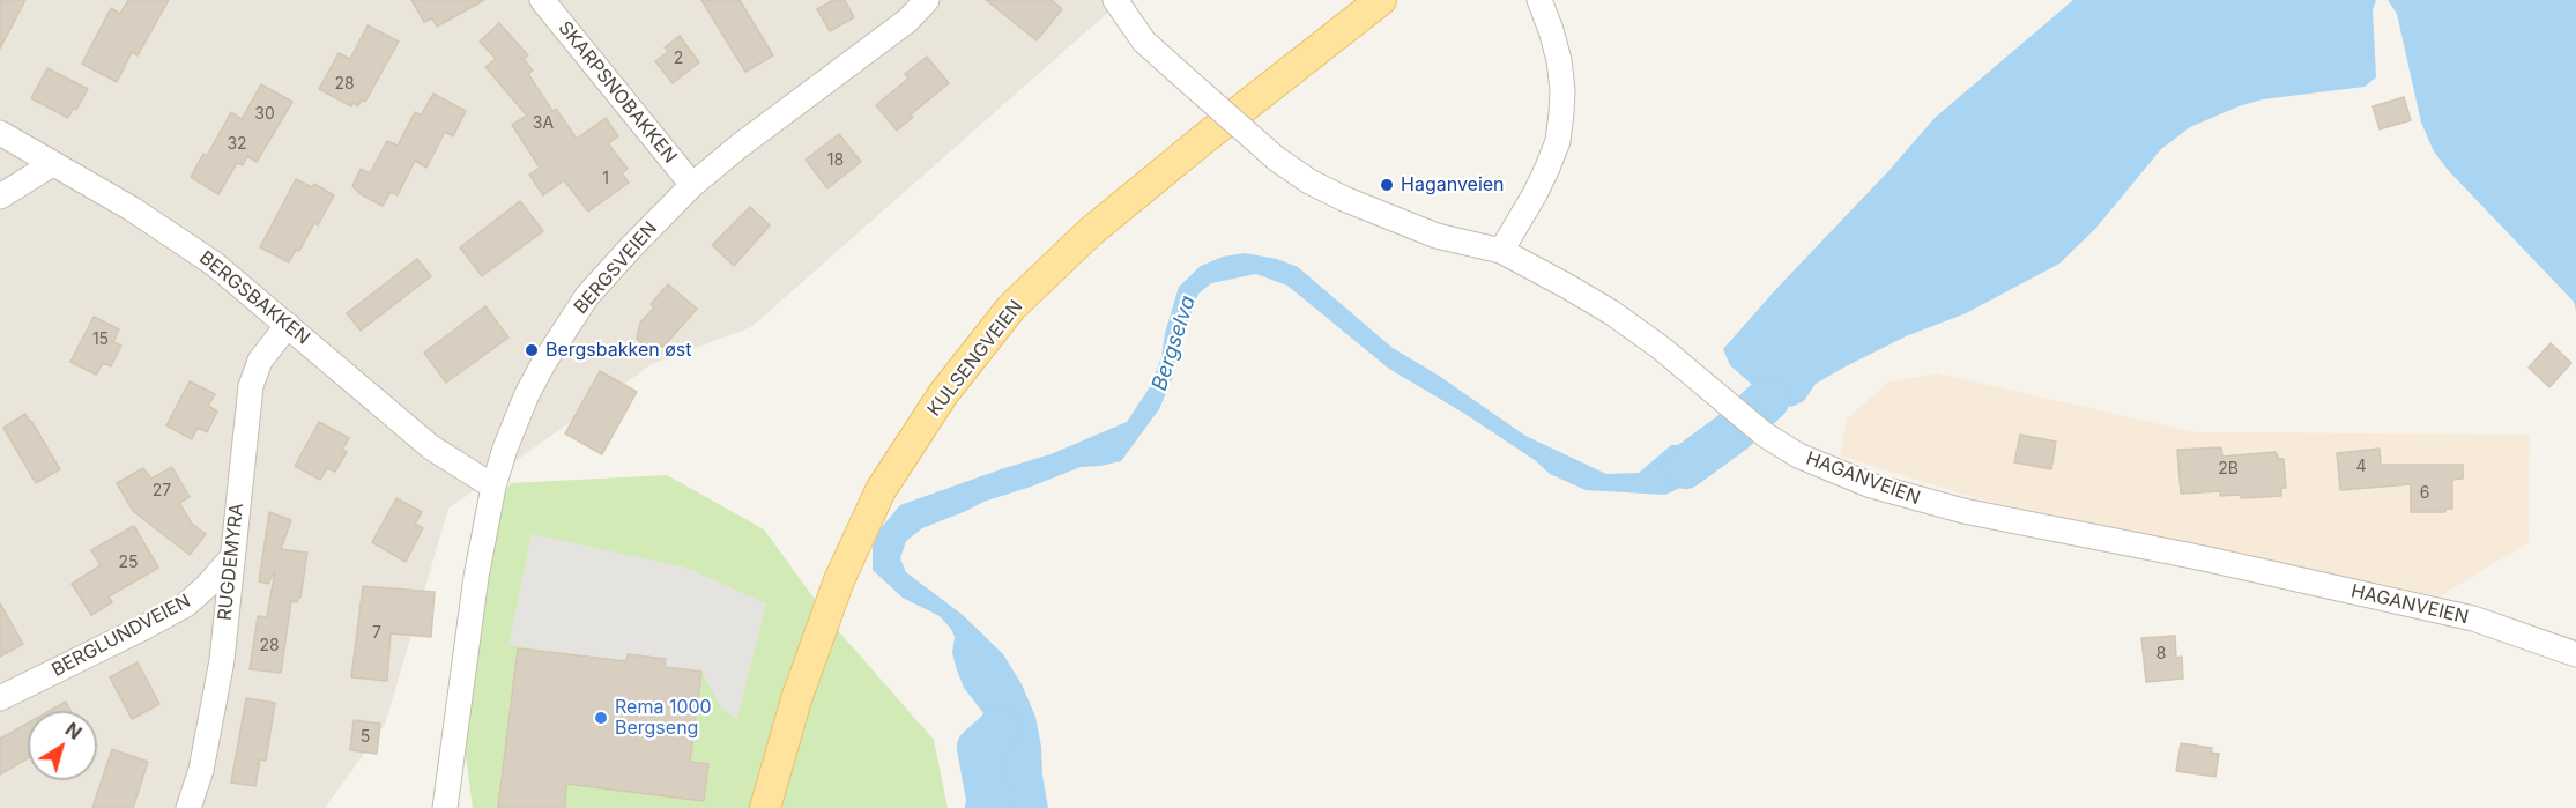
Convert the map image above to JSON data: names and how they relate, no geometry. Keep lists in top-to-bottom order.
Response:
{
  "streets": {
    "main road": ["KULSENGVEIEN"],
    "street": [
      "SKARPSNOBAKKEN",
      "BERGSVEIEN",
      "BERGSBAKKEN",
      "HAGANVEIEN",
      "RUGDEMYRA",
      "BERGLUNDVEIEN"
    ]
  },
  "crossings": [
    ["SKARPSNOBAKKEN", "BERGSVEIEN"],
    ["BERGSVEIEN", "BERGSBAKKEN"],
    ["BERGSBAKKEN", "RUGDEMYRA"],
    ["RUGDEMYRA", "BERGLUNDVEIEN"]
  ],
  "water": ["Bergselva"],
  "places": ["Haganveien", "Bergsbakken øst", "Rema 1000 Bergseng"],
  "house_numbers": [
    "2",
    "28",
    "30",
    "3A",
    "32",
    "18",
    "1",
    "15",
    "4",
    "2B",
    "27",
    "6",
    "25",
    "7",
    "28",
    "8",
    "5"
  ],
  "north": "top right"
}
